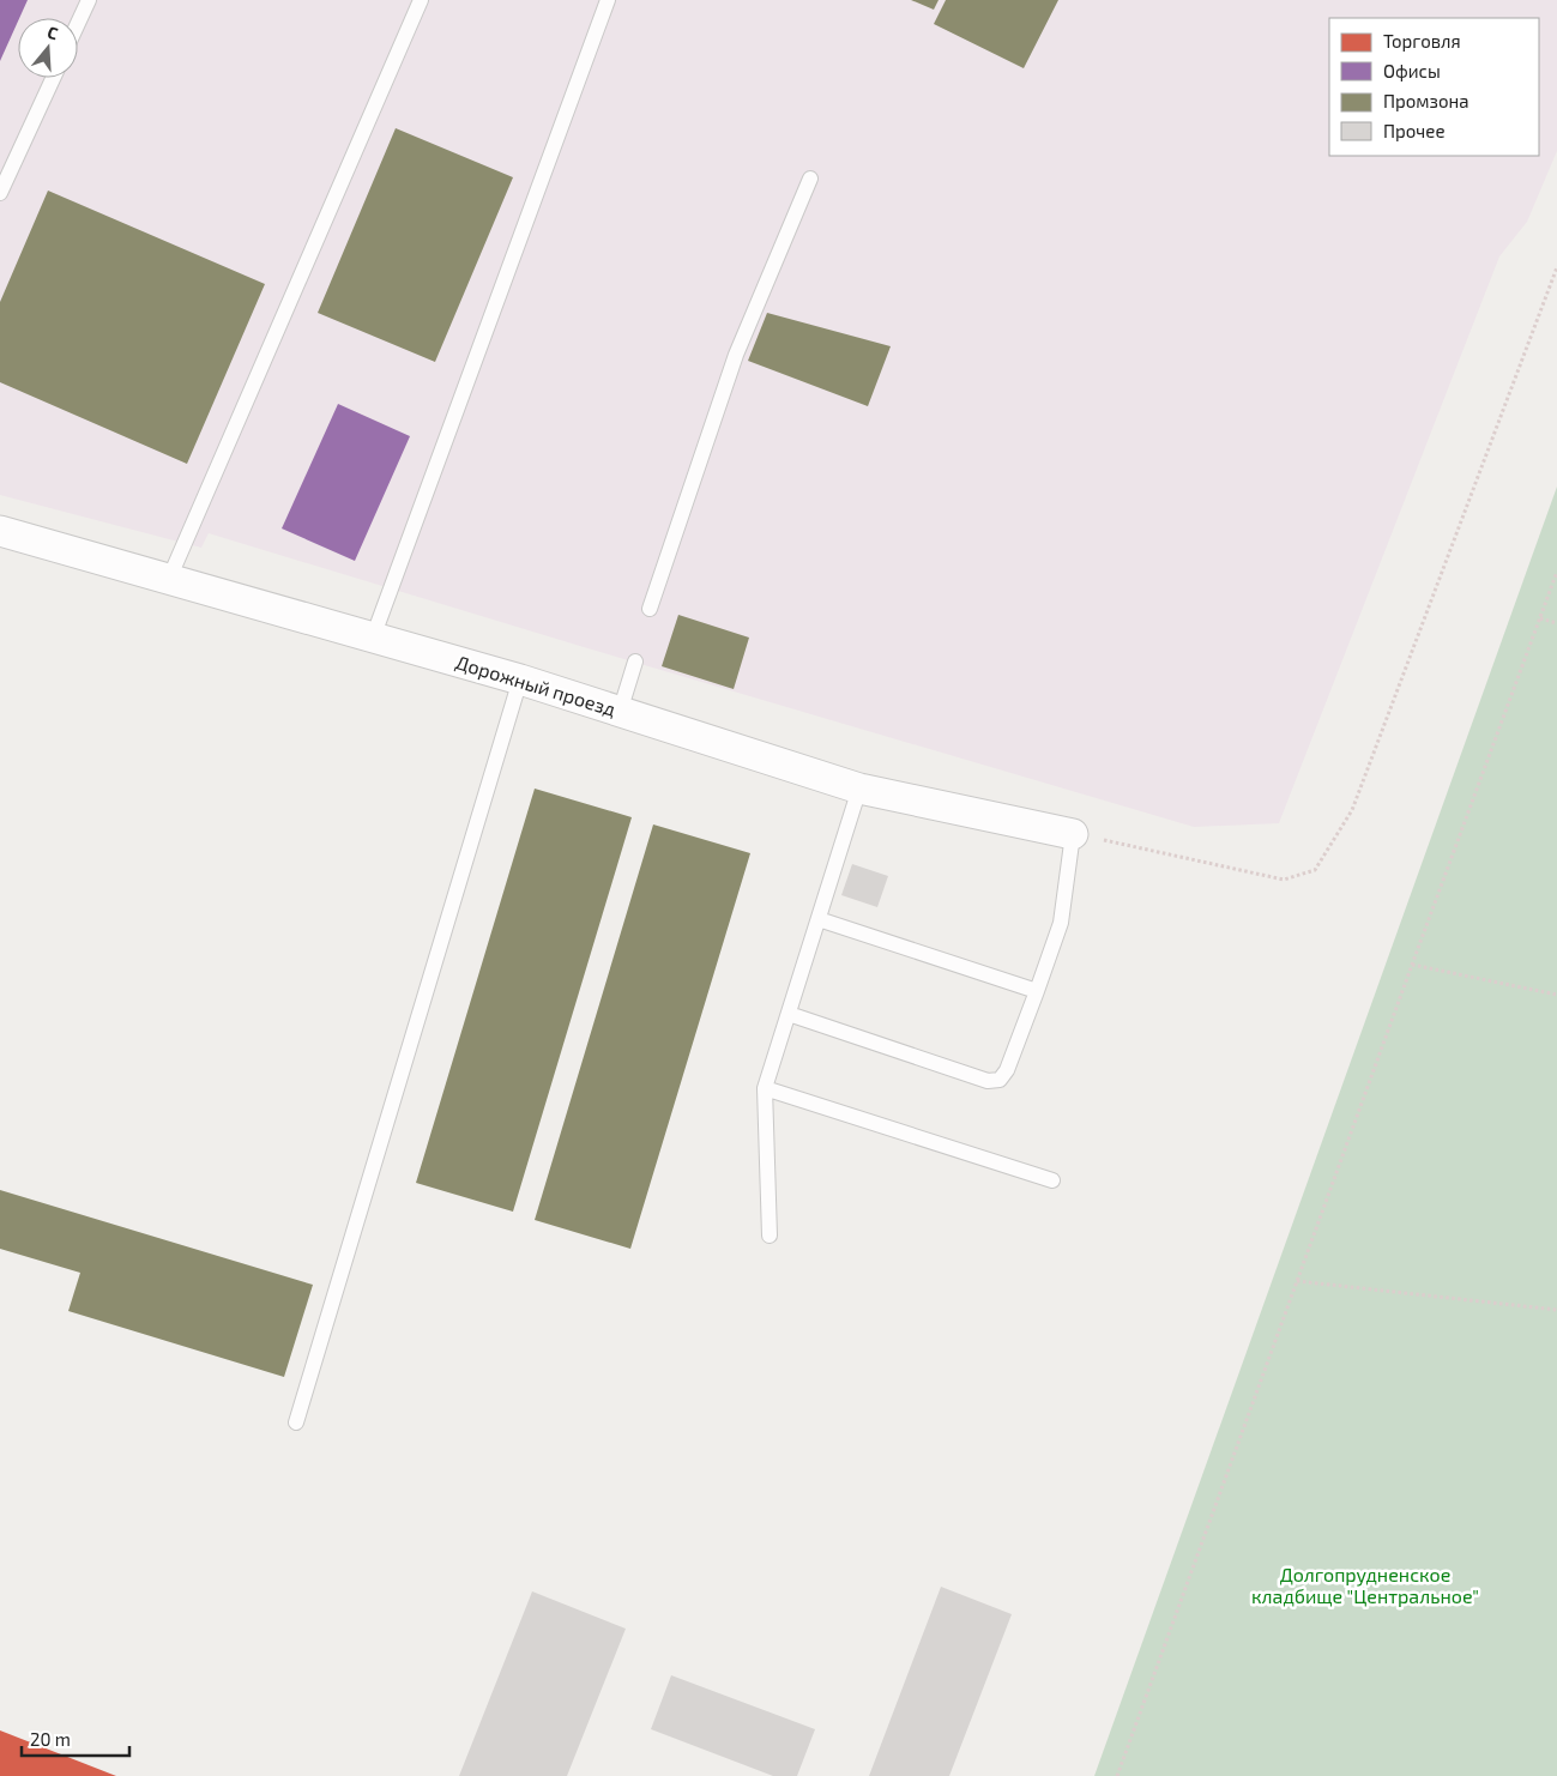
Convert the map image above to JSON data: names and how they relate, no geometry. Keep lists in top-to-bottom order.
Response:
{
  "streets": {
    "street": ["Дорожный проезд"]
  },
  "parks": ["Долгопрудненское кладбище \"Центральное\""],
  "legend": [
    "Торговля",
    "Офисы",
    "Промзона",
    "Прочее"
  ],
  "scale_bar": "20 m",
  "north": "top"
}
